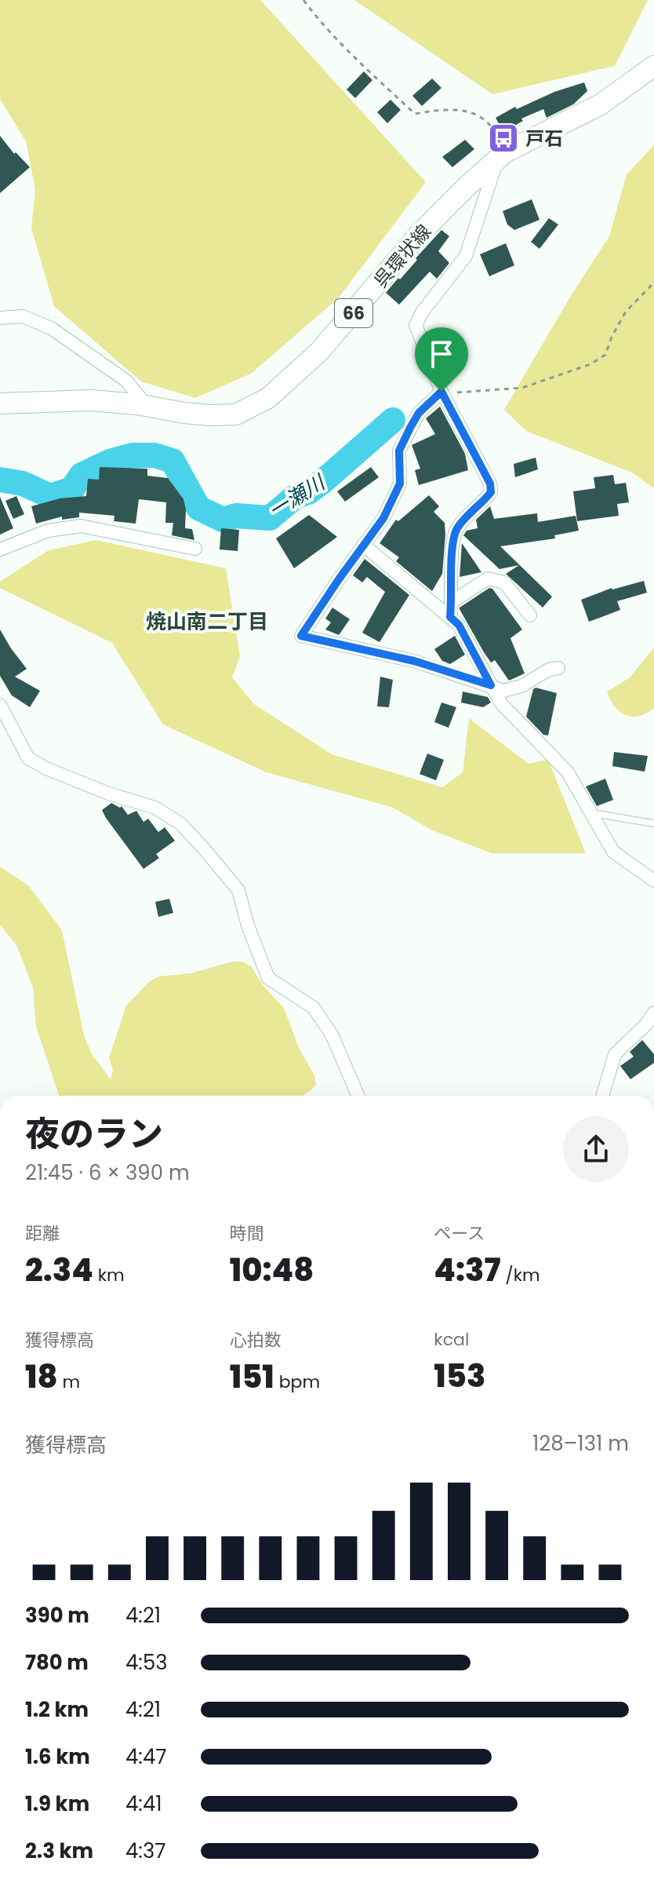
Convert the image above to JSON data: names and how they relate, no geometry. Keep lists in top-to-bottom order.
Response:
{
  "streets": {
    "main road": ["呉環状線", "66"]
  },
  "districts": ["焼山南二丁目"],
  "water": ["一瀬川"],
  "places": {
    "bus stop": ["戸石"]
  },
  "page": {
    "heading": ["夜のラン", "21:45 · 6 × 390 m"],
    "stats": [
      ["距離", "2.34 km"],
      ["時間", "10:48"],
      ["ペース", "4:37 /km"],
      ["獲得標高", "18 m"],
      ["心拍数", "151 bpm"],
      ["kcal", "153"]
    ],
    "chart": ["獲得標高", "128–131 m"],
    "list": [
      {
        "name": "390 m",
        "note": "4:21"
      },
      {
        "name": "780 m",
        "note": "4:53"
      },
      {
        "name": "1.2 km",
        "note": "4:21"
      },
      {
        "name": "1.6 km",
        "note": "4:47"
      },
      {
        "name": "1.9 km",
        "note": "4:41"
      },
      {
        "name": "2.3 km",
        "note": "4:37"
      }
    ]
  }
}
